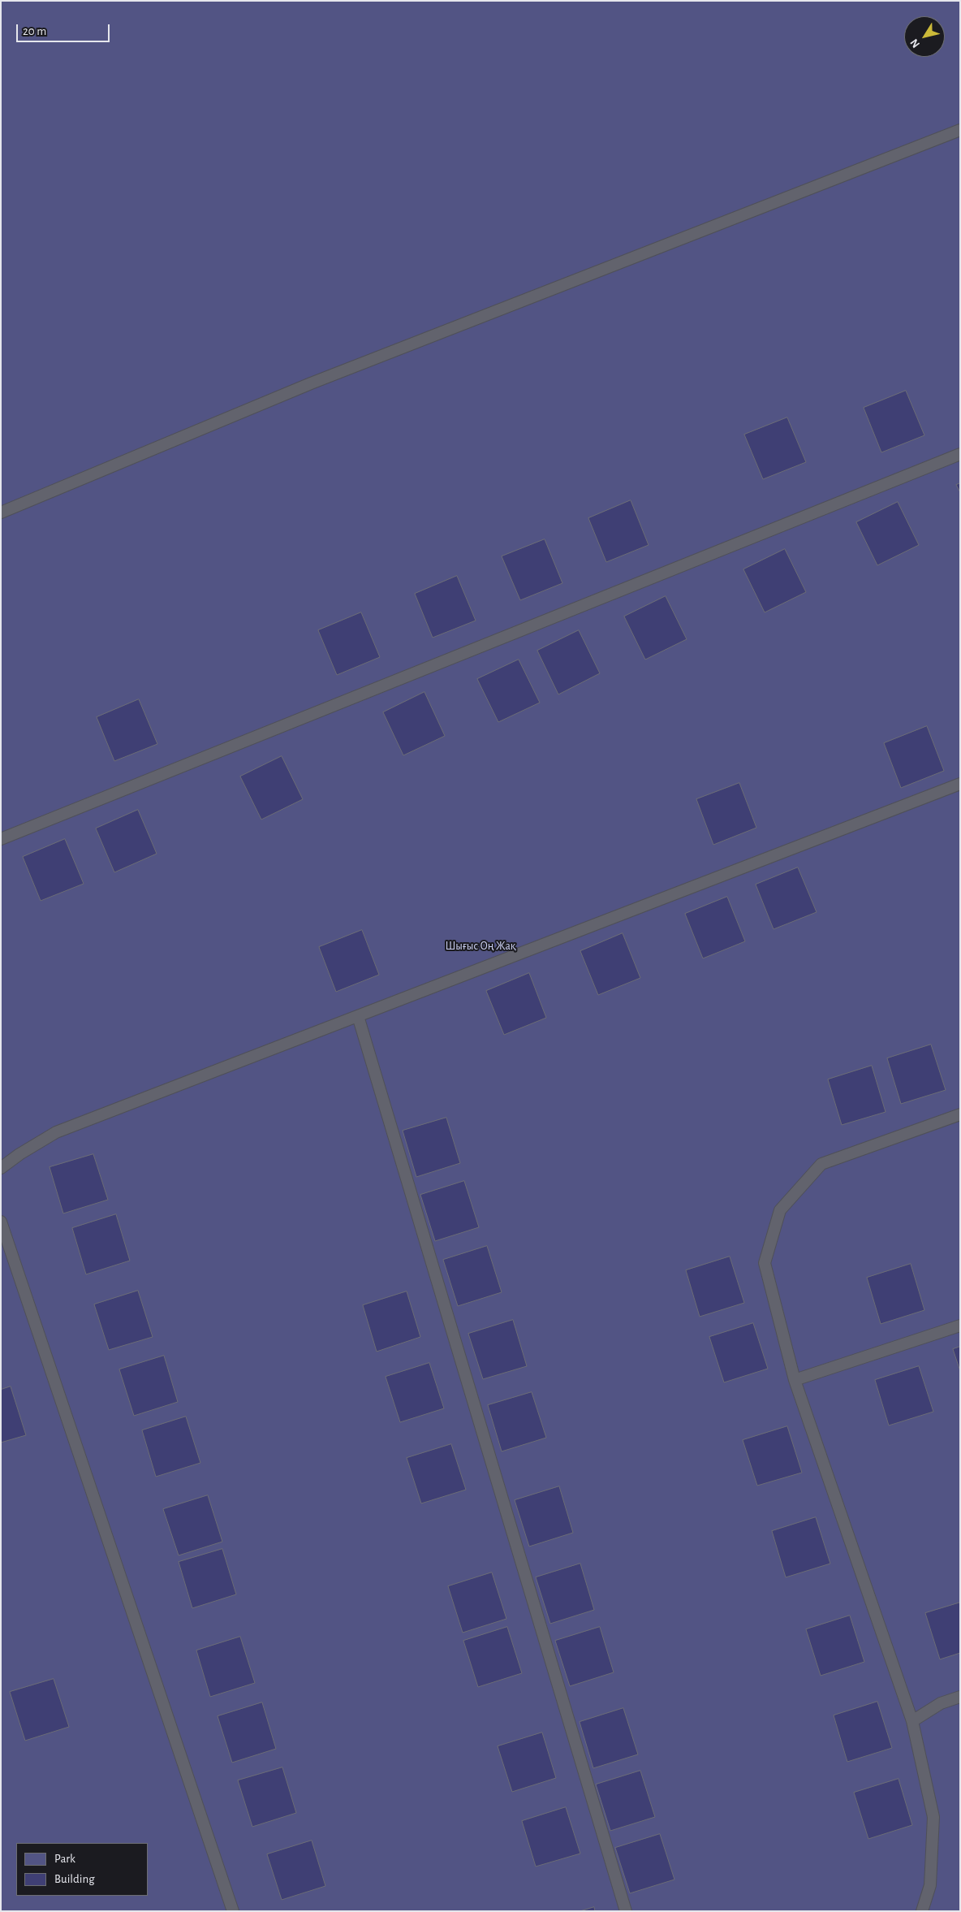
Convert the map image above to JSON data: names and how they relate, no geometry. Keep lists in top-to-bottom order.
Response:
{
  "parks": ["Шығыс Оң Жақ"],
  "legend": ["Park", "Building"],
  "scale_bar": "20 m",
  "north": "bottom left"
}
